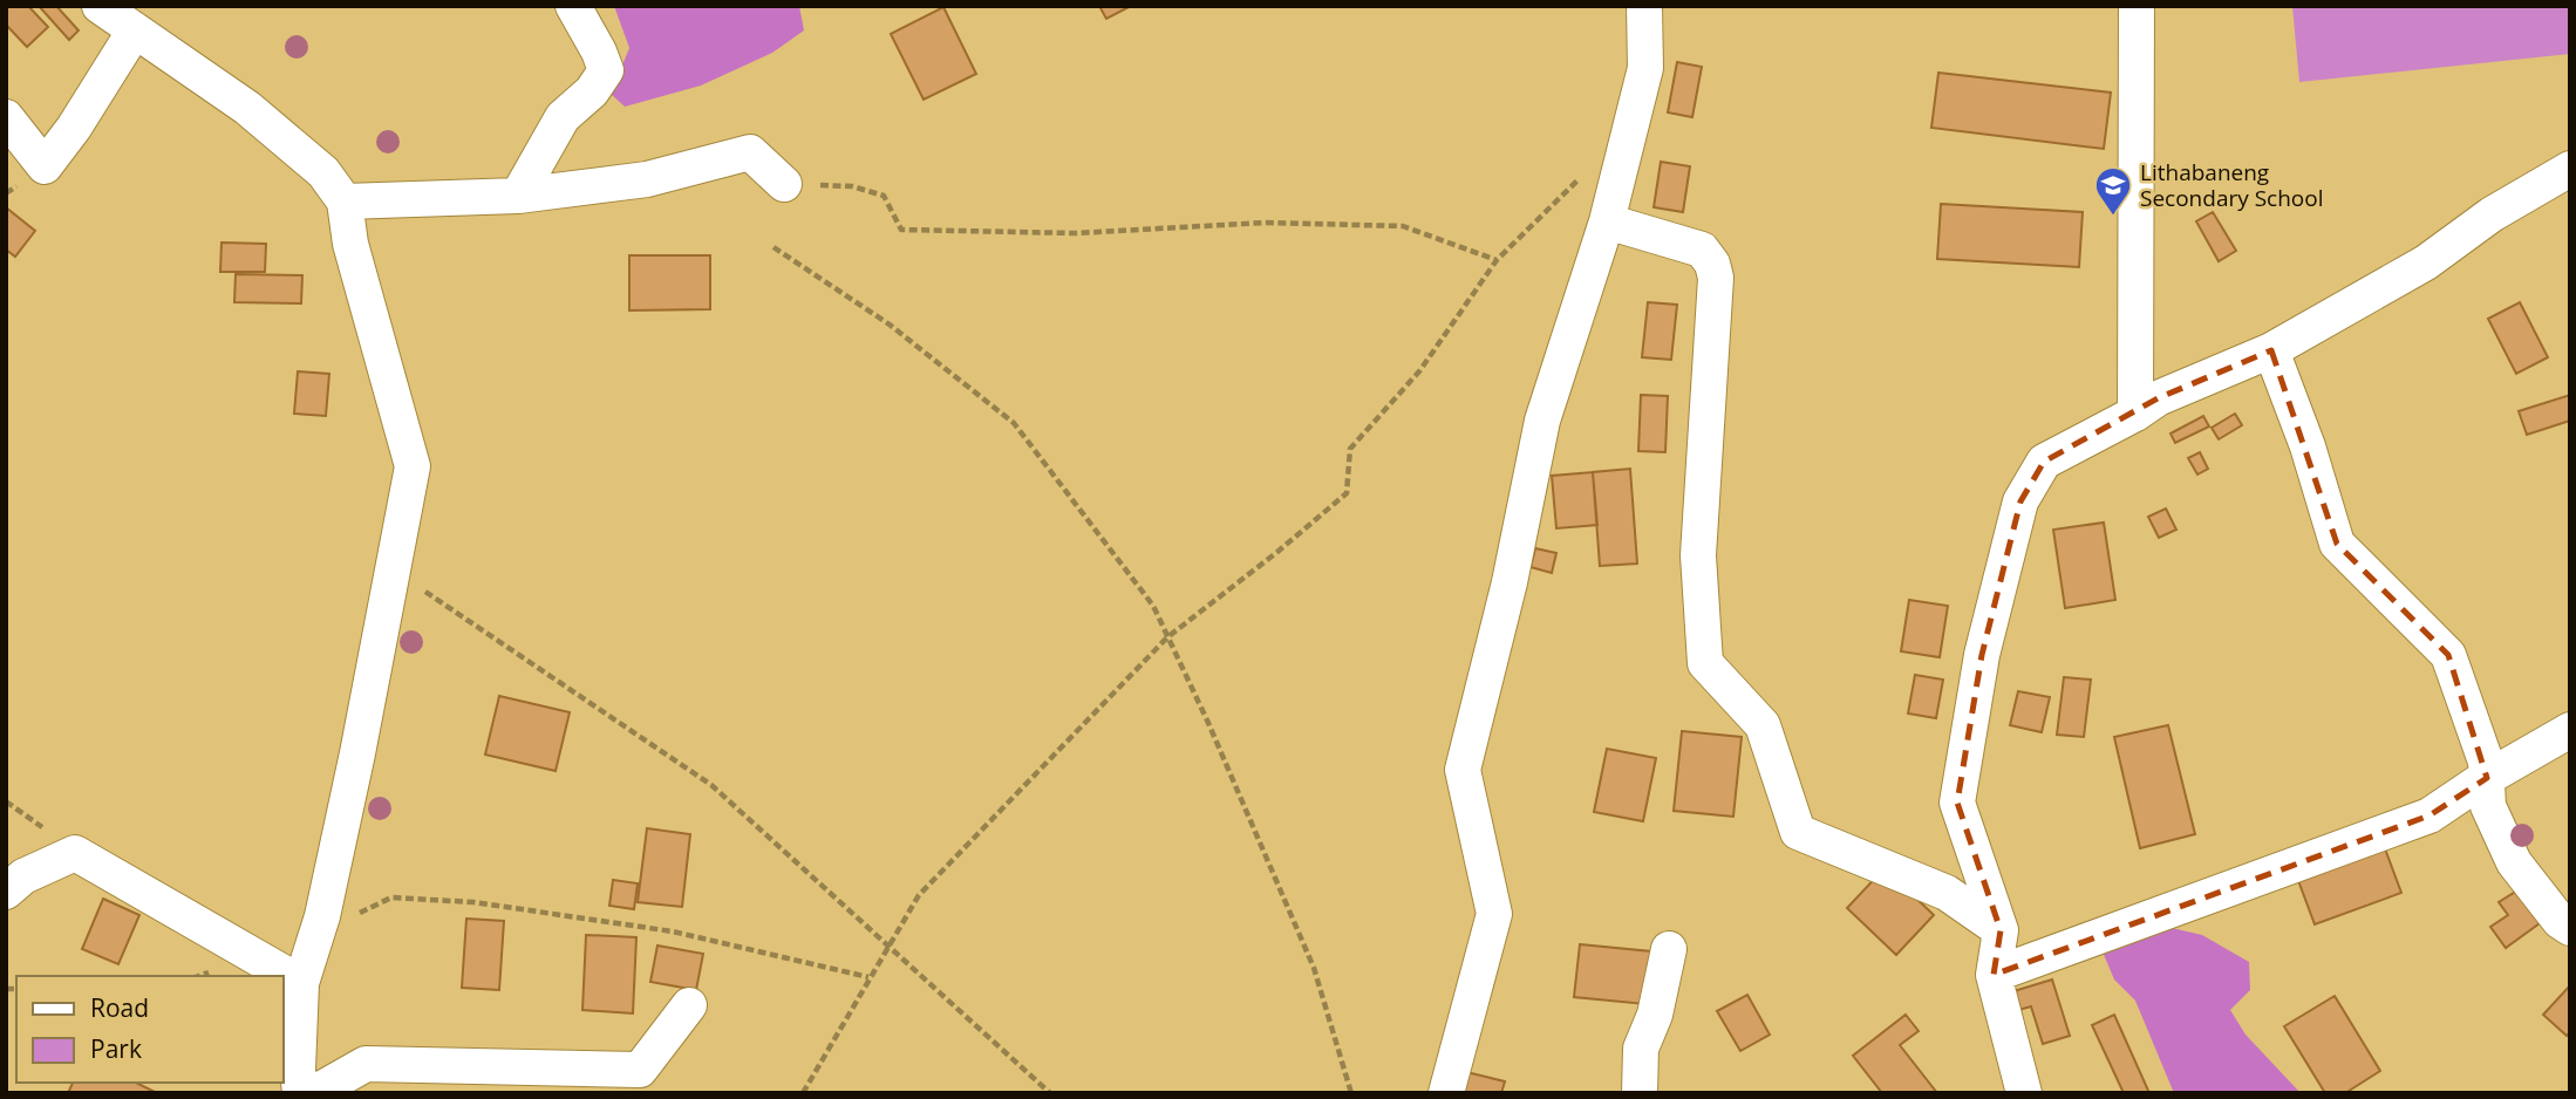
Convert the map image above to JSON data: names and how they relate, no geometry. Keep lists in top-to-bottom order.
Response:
{
  "places": {
    "school or university": ["Lithabaneng Secondary School"]
  },
  "legend": ["Road", "Park"]
}
